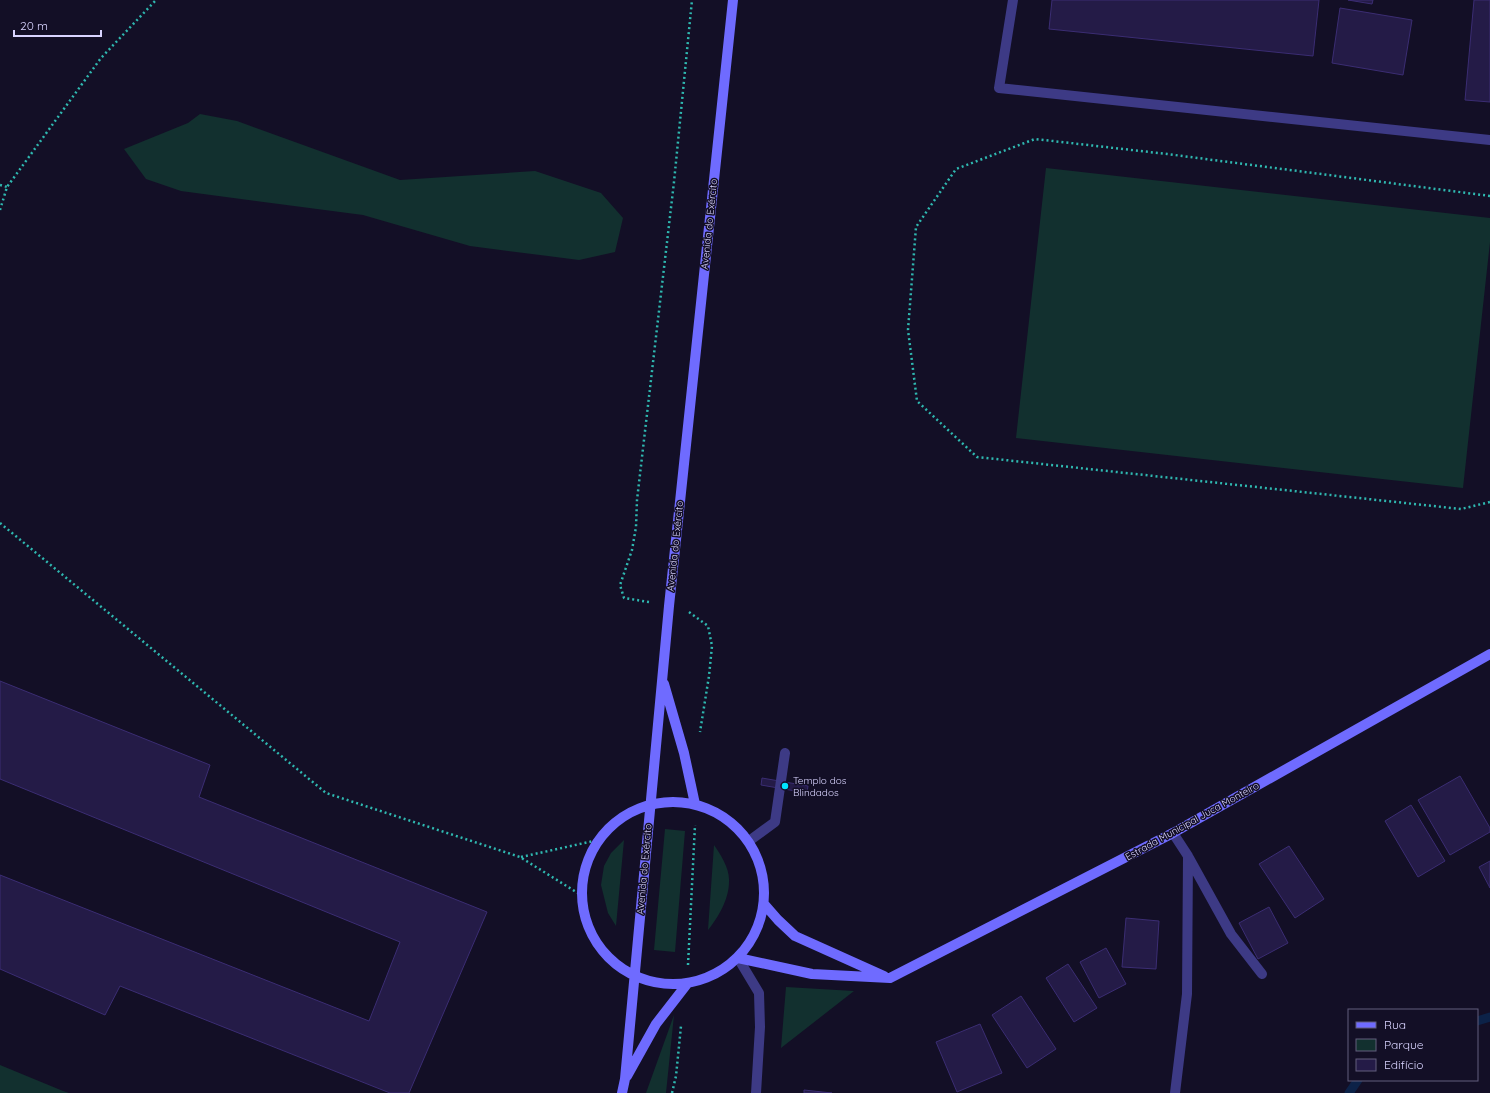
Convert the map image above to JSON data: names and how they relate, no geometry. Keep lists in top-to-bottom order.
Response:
{
  "streets": {
    "street": ["Avenida do Exército", "Estrada Municipal Juca Monteiro"]
  },
  "places": ["Templo dos Blindados"],
  "legend": ["Rua", "Parque", "Edifício"],
  "scale_bar": "20 m"
}
